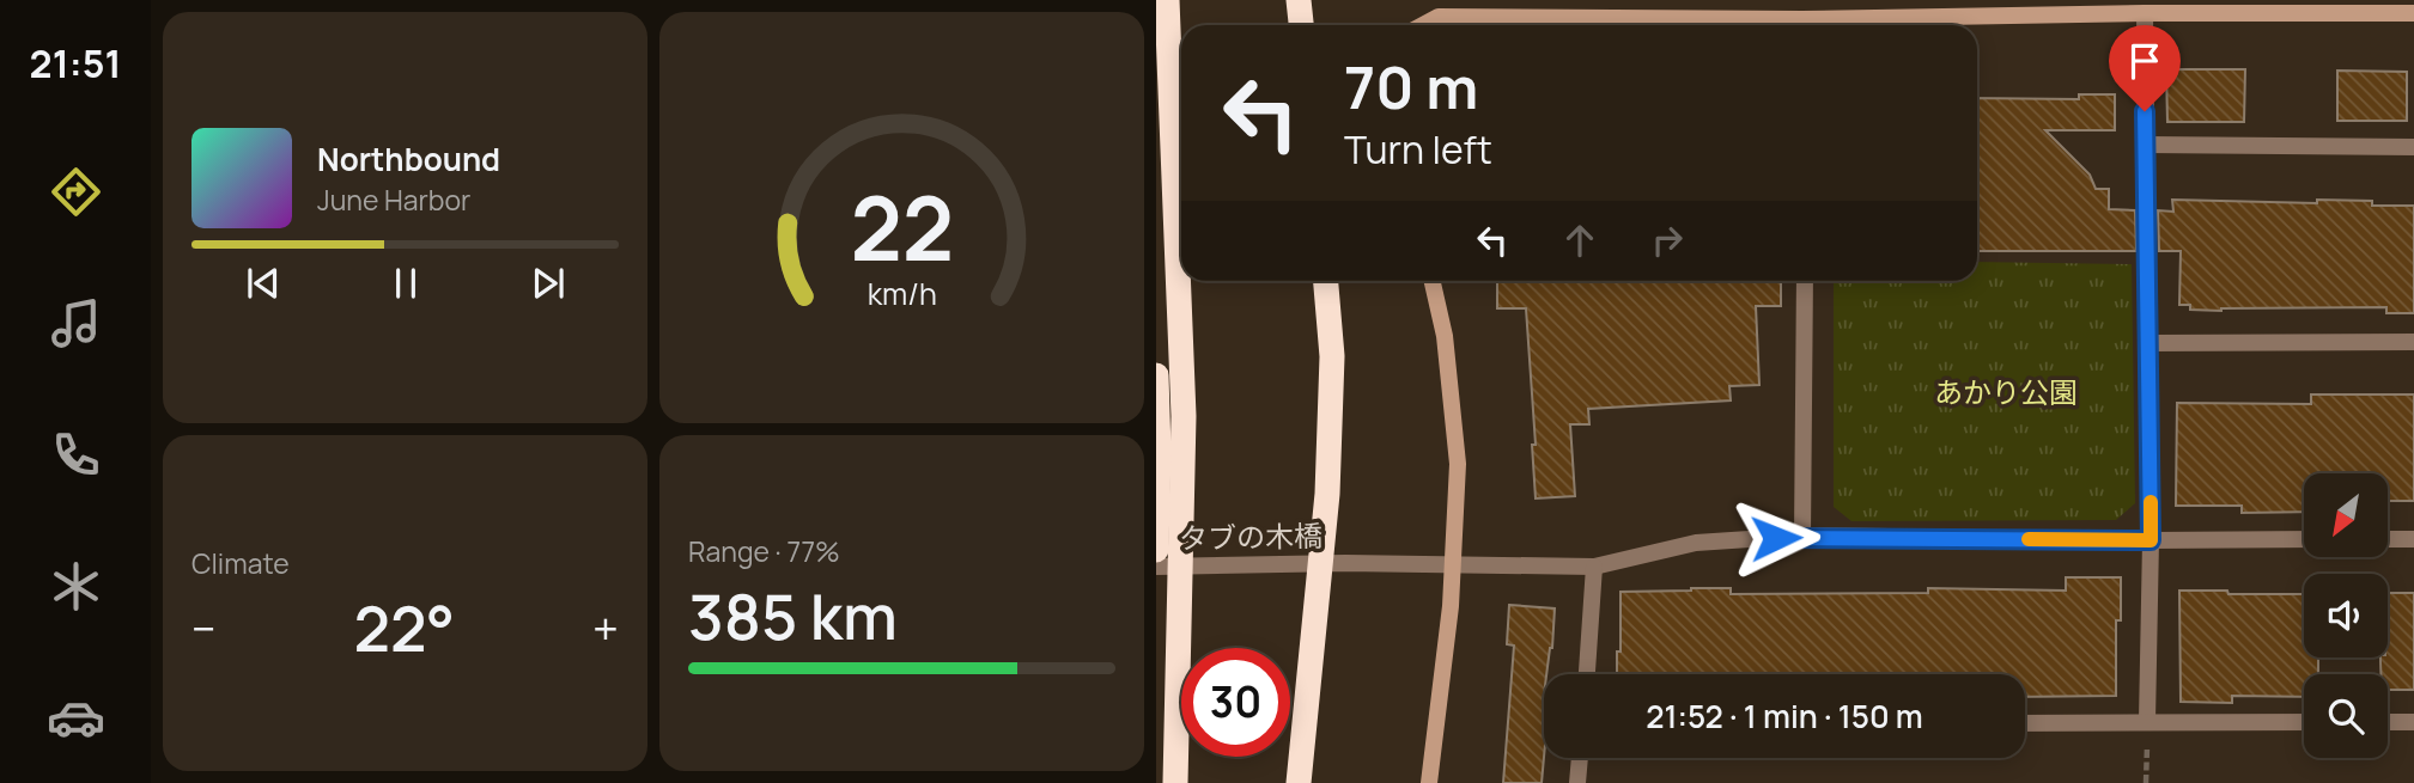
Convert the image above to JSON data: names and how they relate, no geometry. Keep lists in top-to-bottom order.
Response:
{
  "streets": {
    "street": ["タブの木橋"]
  },
  "parks": ["あかり公園"],
  "north": "bottom left",
  "page": {
    "tabs": "21:51",
    "turn": ["70 m", "Turn left"],
    "song": ["Northbound", "June Harbor"],
    "tile": [
      "Climate",
      ["Range · 77%", "385 km"]
    ],
    "heat": ["−", "22°", "+"],
    "limit": "30",
    "trip": "21:52 · 1 min · 150 m",
    "gauge": ["22", "km/h"]
  }
}
